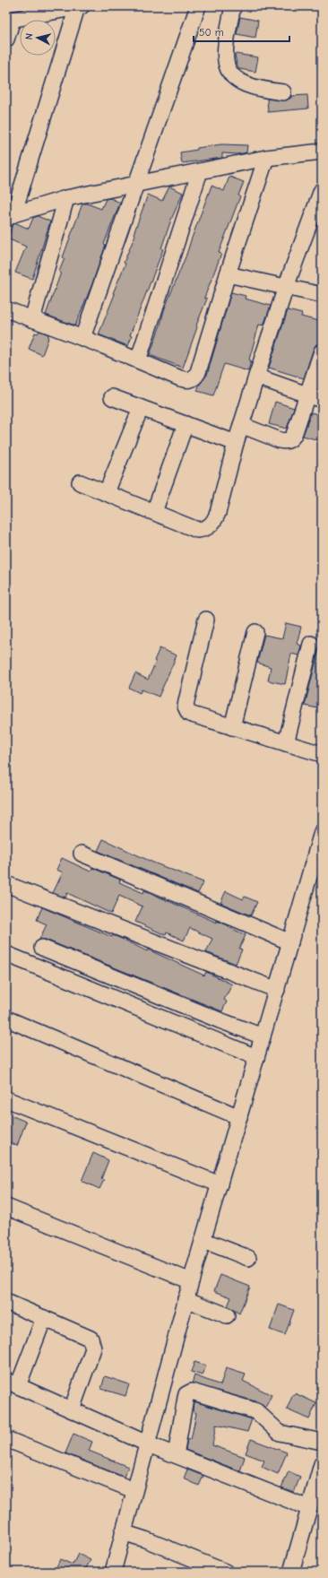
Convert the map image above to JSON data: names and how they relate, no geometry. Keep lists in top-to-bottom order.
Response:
{
  "scale_bar": "50 m",
  "north": "left"
}
